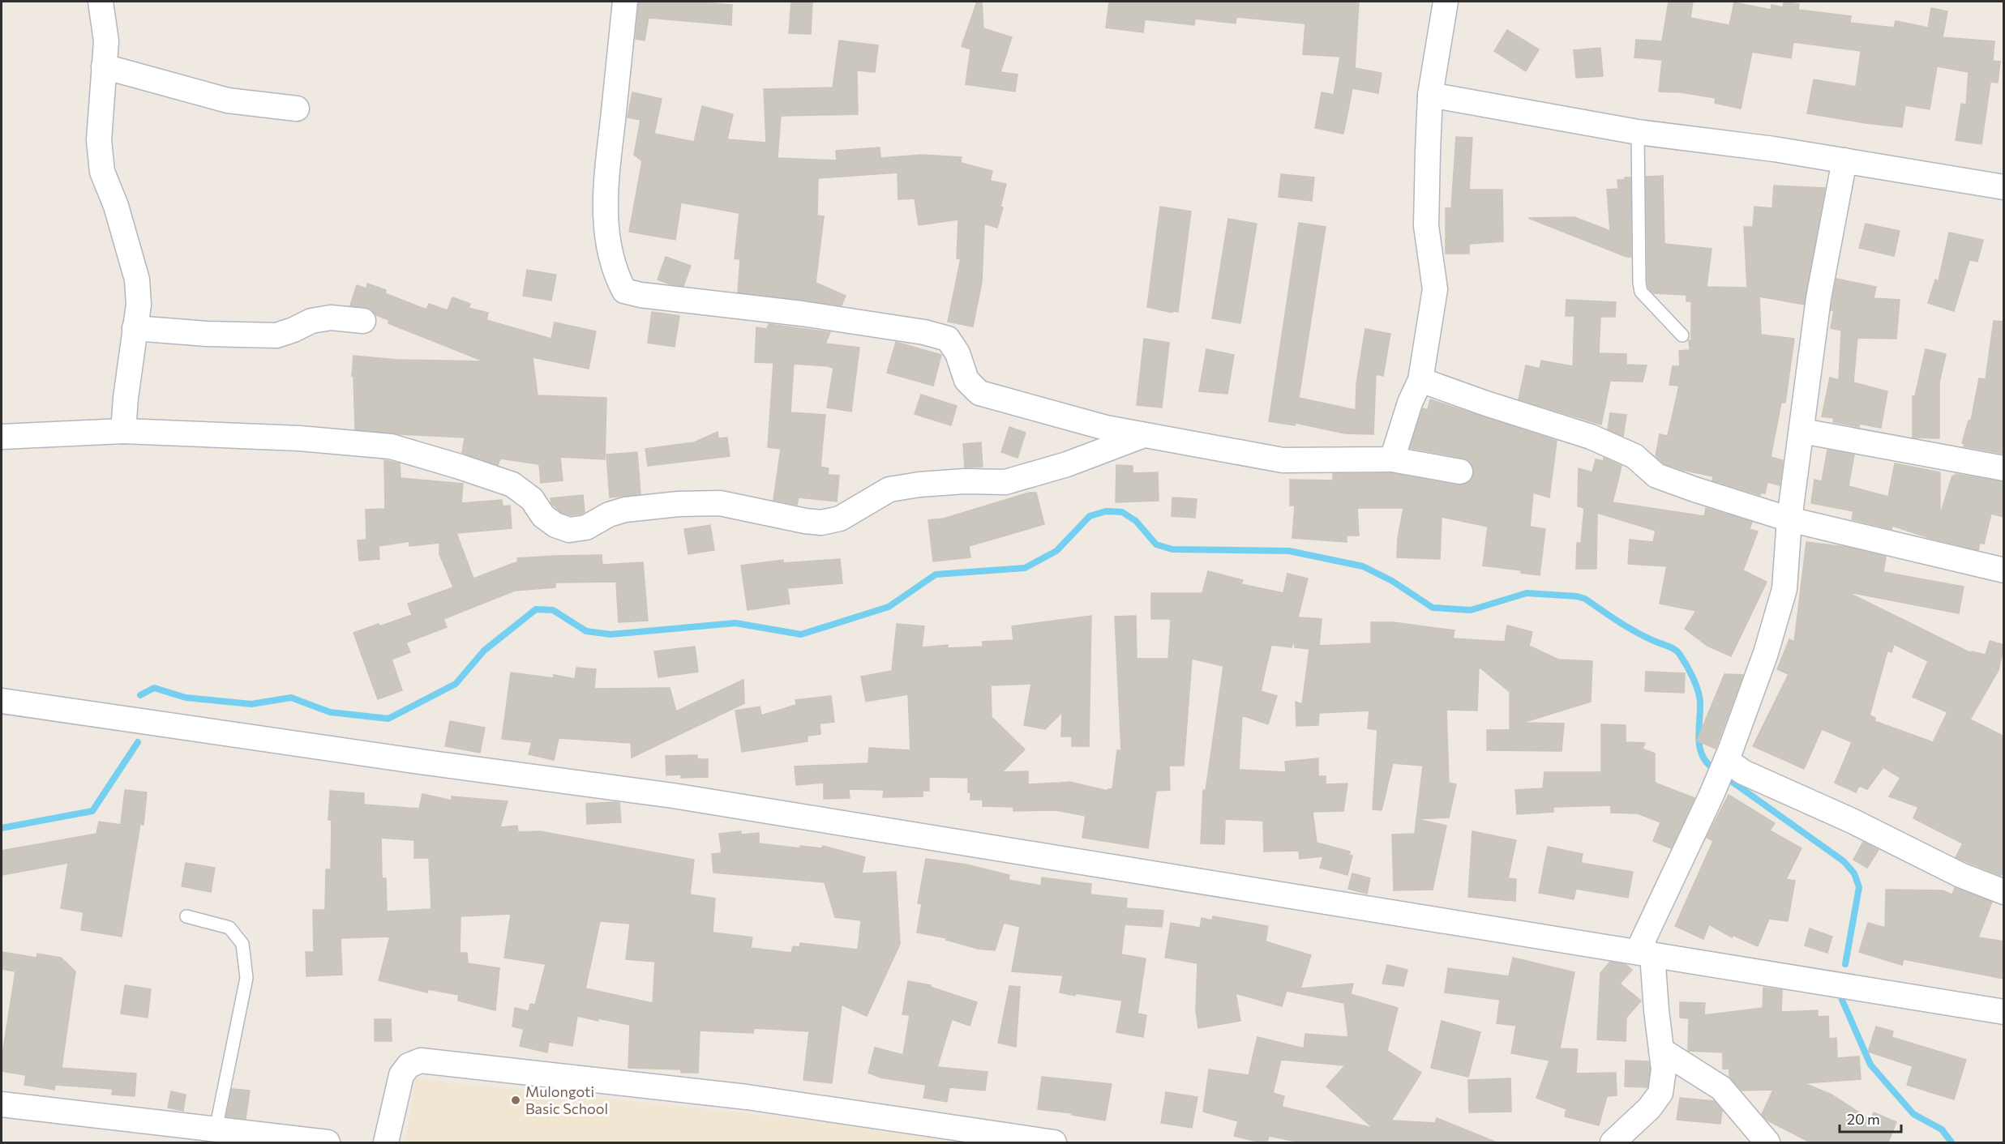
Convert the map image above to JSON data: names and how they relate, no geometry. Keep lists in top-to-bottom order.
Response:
{
  "places": ["Mulongoti Basic School"],
  "scale_bar": "20 m"
}
